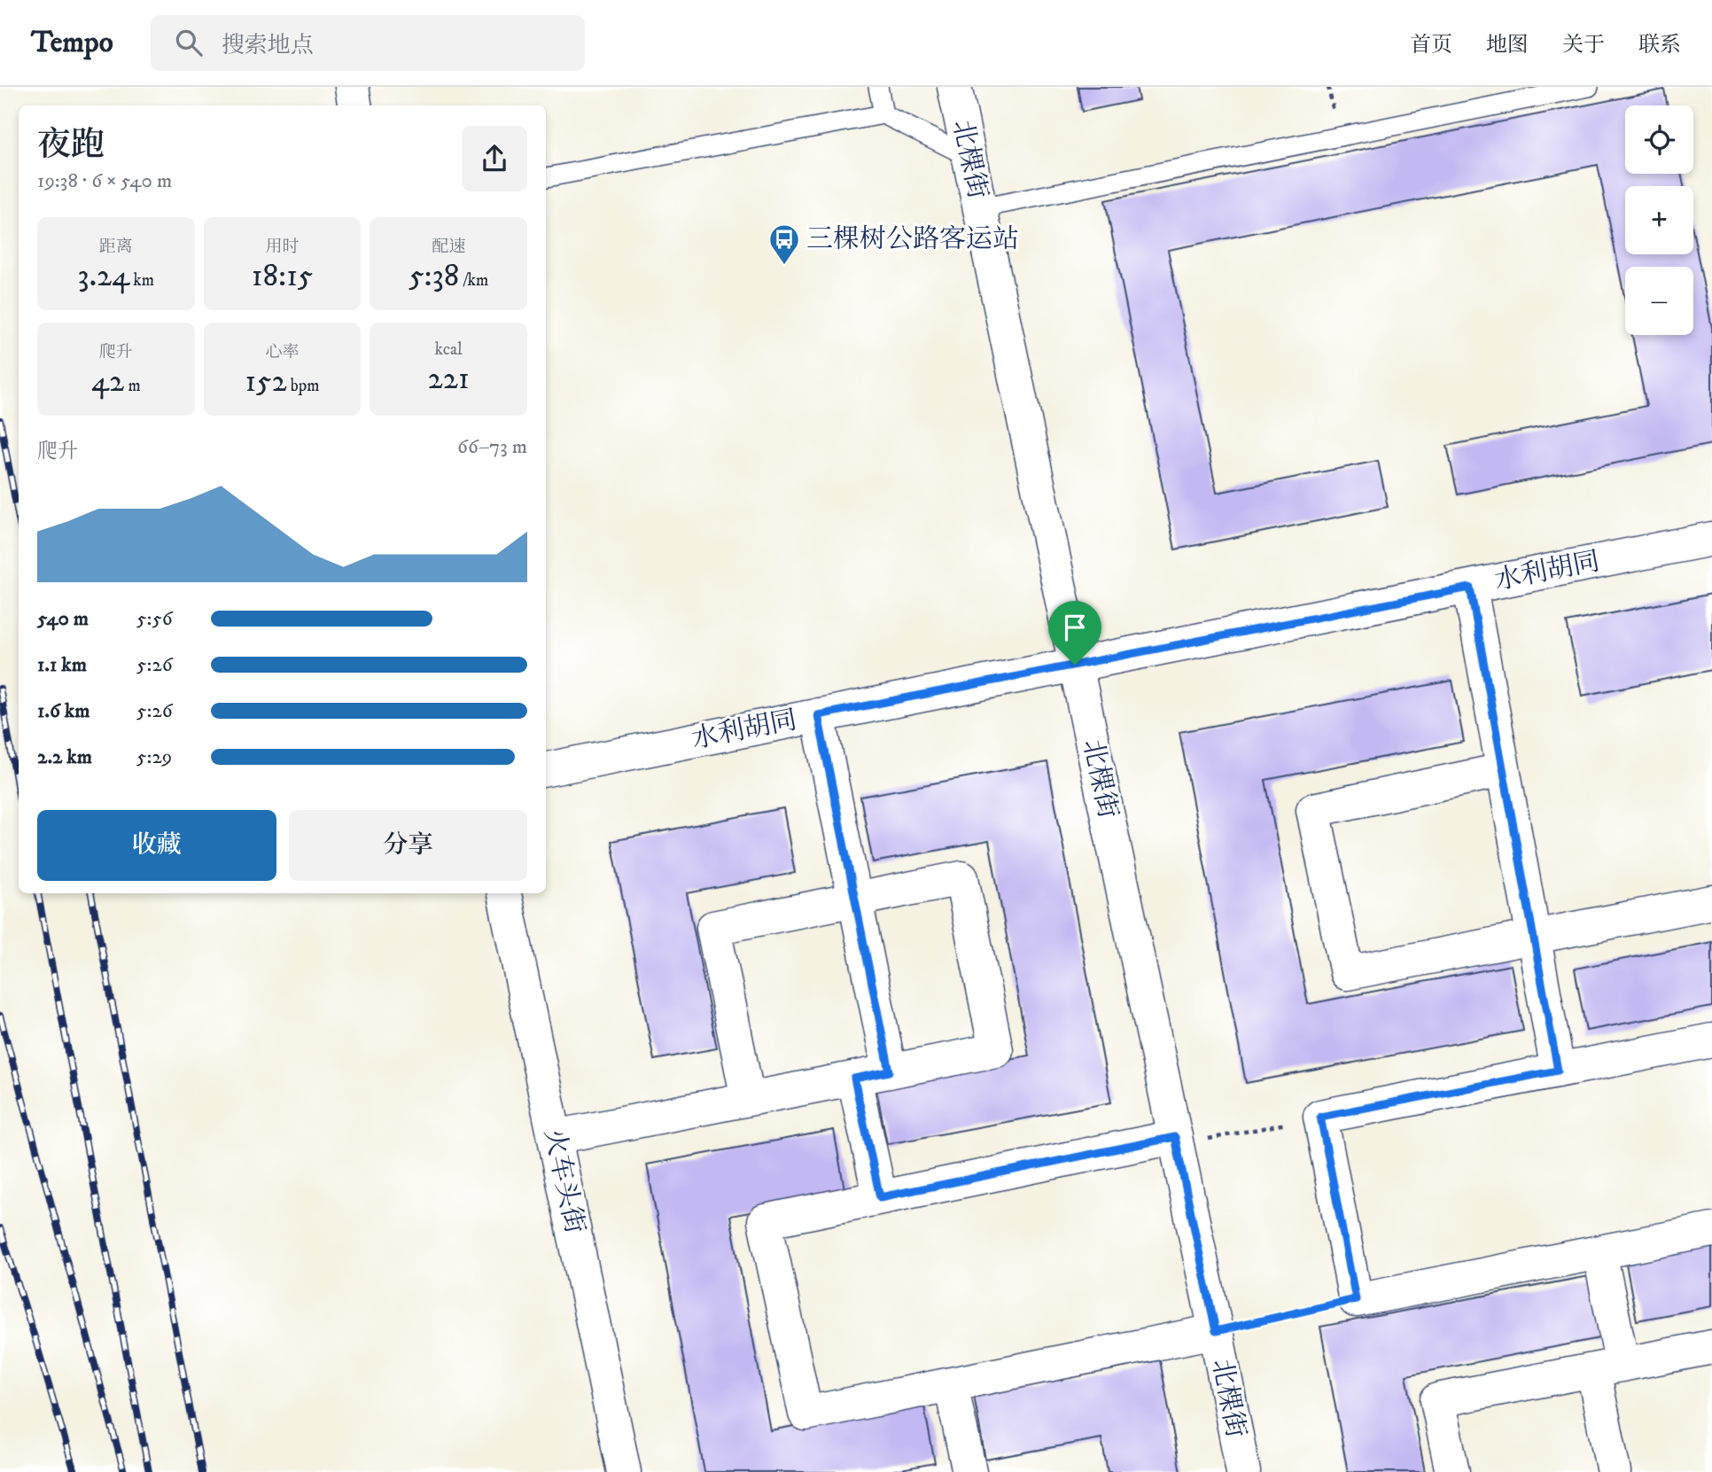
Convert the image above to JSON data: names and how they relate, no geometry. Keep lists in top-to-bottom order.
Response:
{
  "streets": {
    "street": ["北棵街", "水利胡同", "火车头街"]
  },
  "crossings": [
    ["北棵街", "水利胡同"]
  ],
  "places": {
    "bus stop": ["三棵树公路客运站"]
  },
  "page": {
    "header": "Tempo",
    "search": "搜索地点",
    "nav": [
      "首页",
      "地图",
      "关于",
      "联系"
    ],
    "map_buttons": ["+", "−"],
    "heading": ["夜跑", "19:38 · 6 × 540 m"],
    "stats": [
      ["距离", "3.24 km"],
      ["用时", "18:15"],
      ["配速", "5:38 /km"],
      ["爬升", "42 m"],
      ["心率", "152 bpm"],
      ["kcal", "221"]
    ],
    "chart": ["爬升", "66–73 m"],
    "list": [
      {
        "name": "540 m",
        "note": "5:56"
      },
      {
        "name": "1.1 km",
        "note": "5:26"
      },
      {
        "name": "1.6 km",
        "note": "5:26"
      },
      {
        "name": "2.2 km",
        "note": "5:29"
      }
    ],
    "buttons": ["收藏", "分享"]
  }
}
